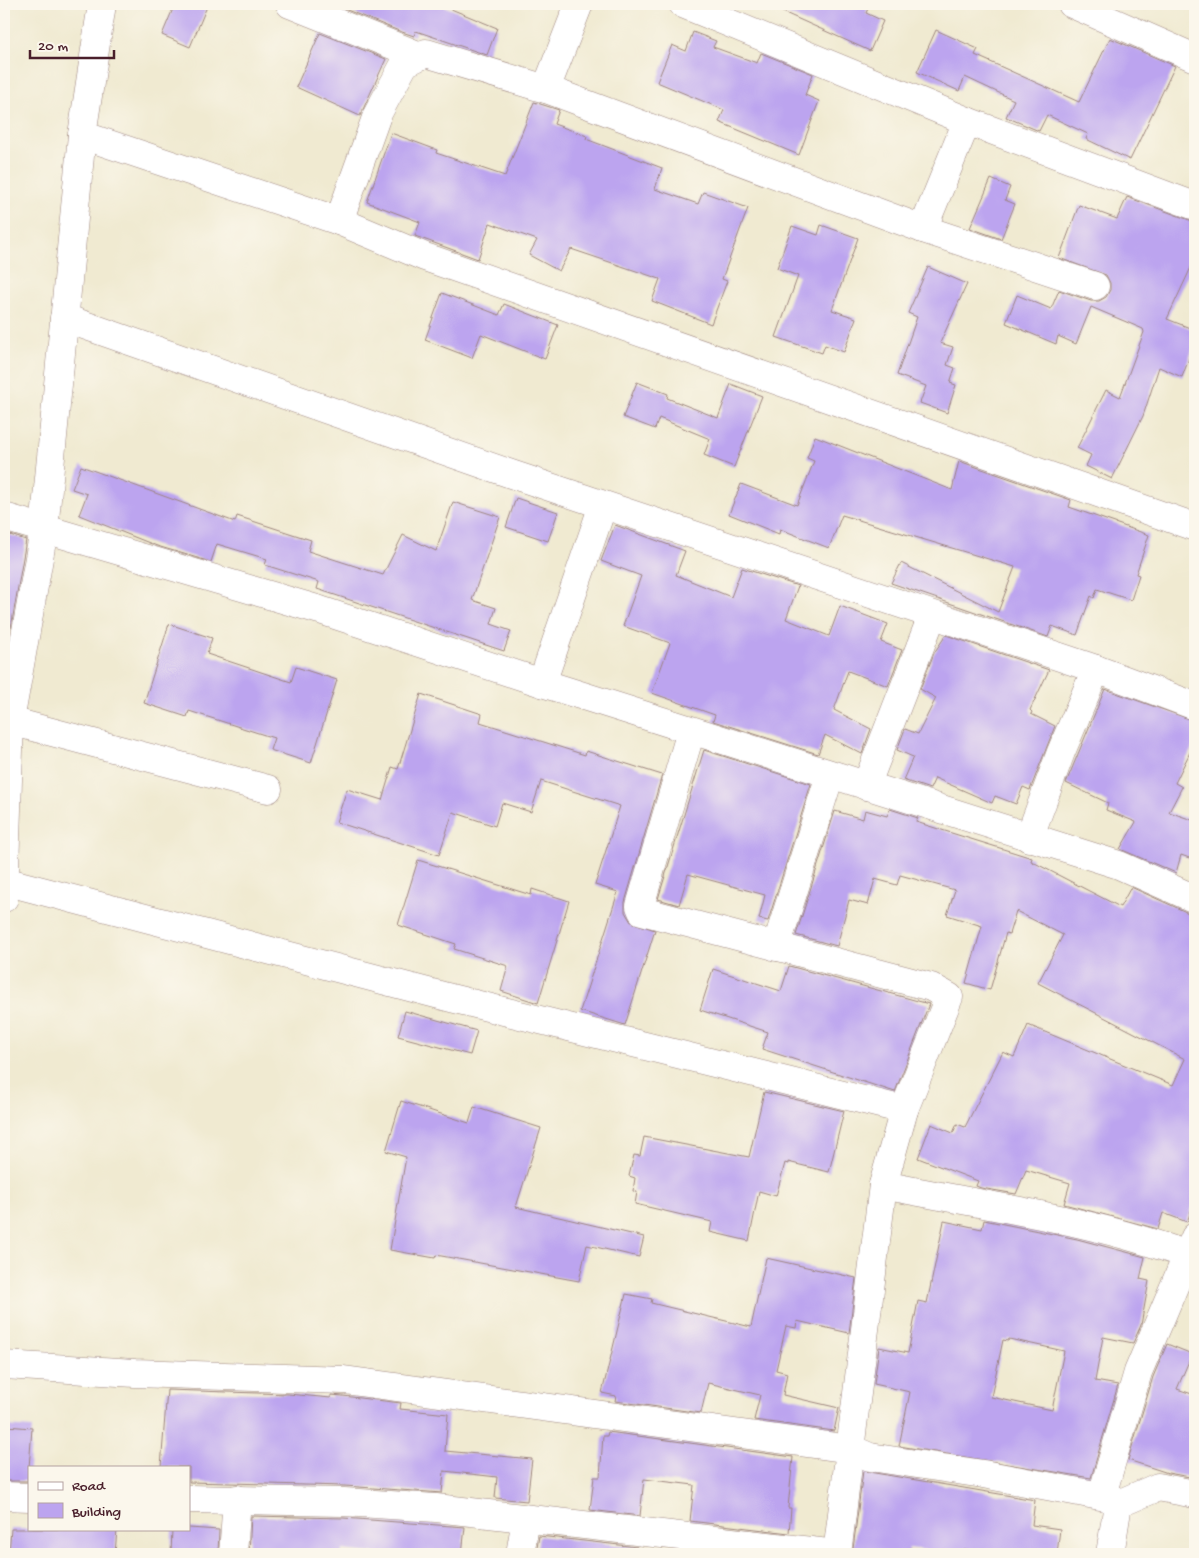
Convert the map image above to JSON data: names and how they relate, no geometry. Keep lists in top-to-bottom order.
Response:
{
  "legend": ["Road", "Building"],
  "scale_bar": "20 m"
}
